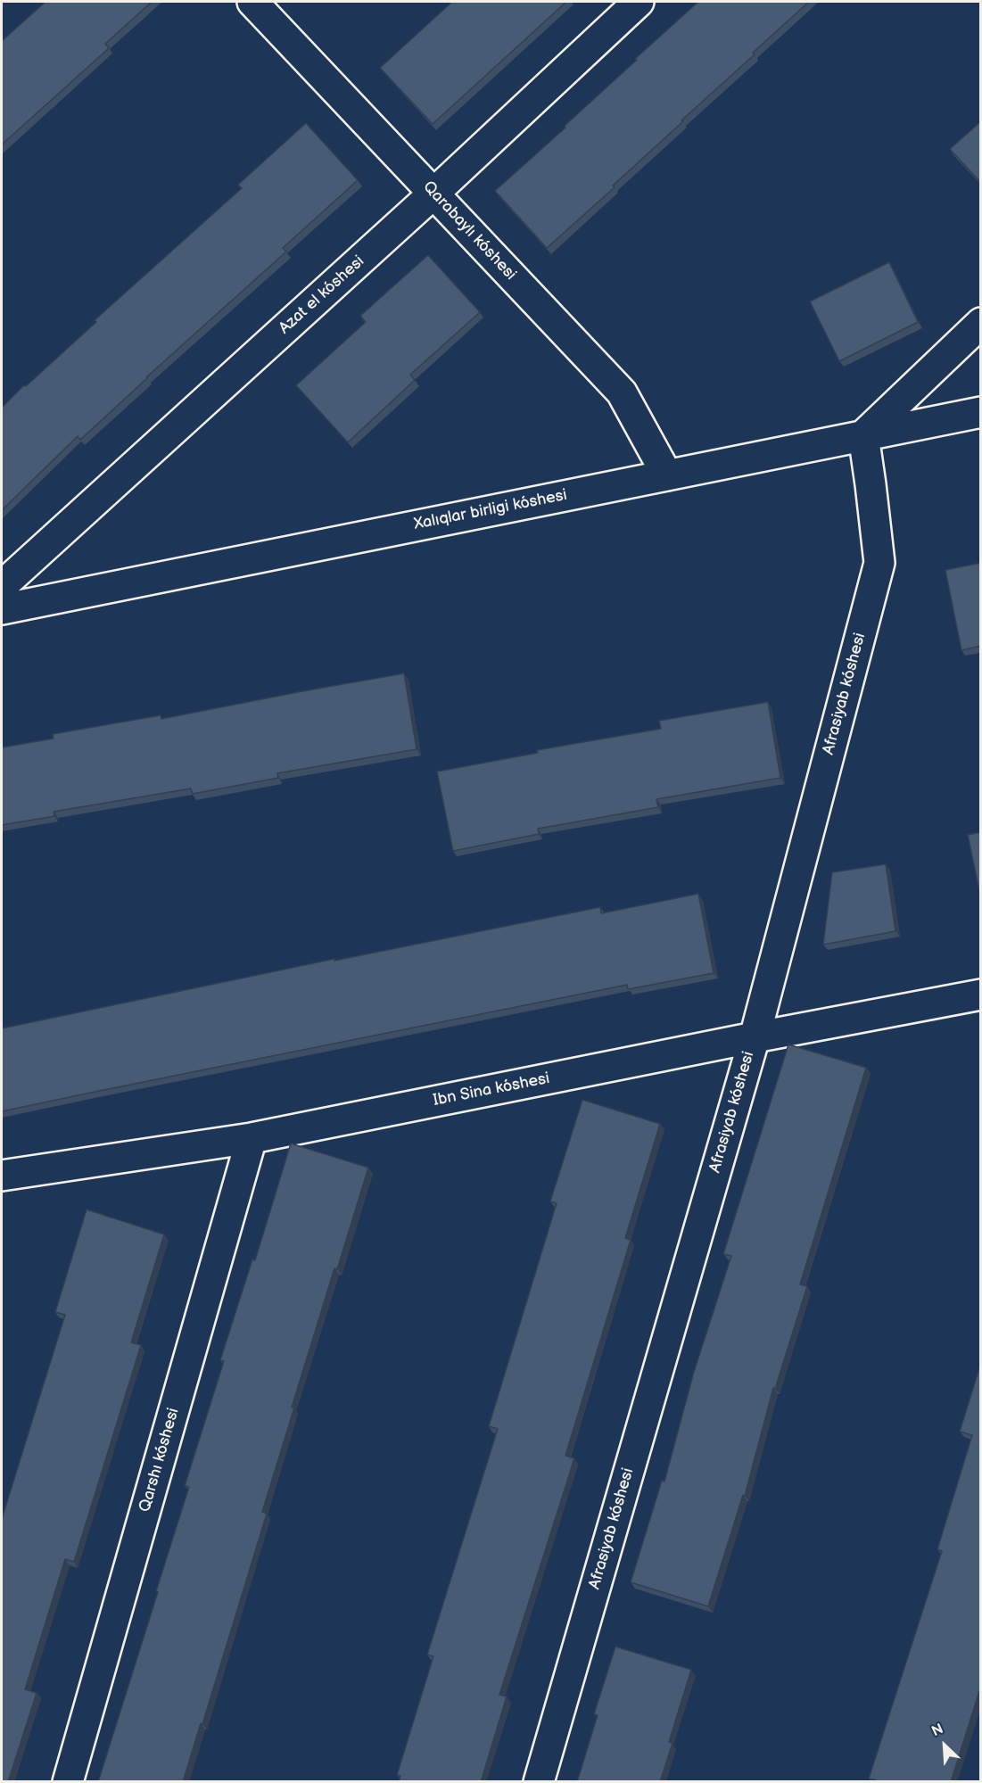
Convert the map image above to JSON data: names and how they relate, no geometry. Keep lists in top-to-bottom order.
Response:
{
  "streets": {
    "street": [
      "Qarabaylı kóshesi",
      "Azat el kóshesi",
      "Xalıqlar birligi kóshesi",
      "Afrasiyab kóshesi",
      "Ibn Sina kóshesi",
      "Qarshı kóshesi"
    ]
  },
  "crossings": [
    ["Qarabaylı kóshesi", "Azat el kóshesi"],
    ["Qarabaylı kóshesi", "Xalıqlar birligi kóshesi"],
    ["Xalıqlar birligi kóshesi", "Afrasiyab kóshesi"],
    ["Afrasiyab kóshesi", "Ibn Sina kóshesi"],
    ["Ibn Sina kóshesi", "Qarshı kóshesi"]
  ],
  "north": "top left"
}
